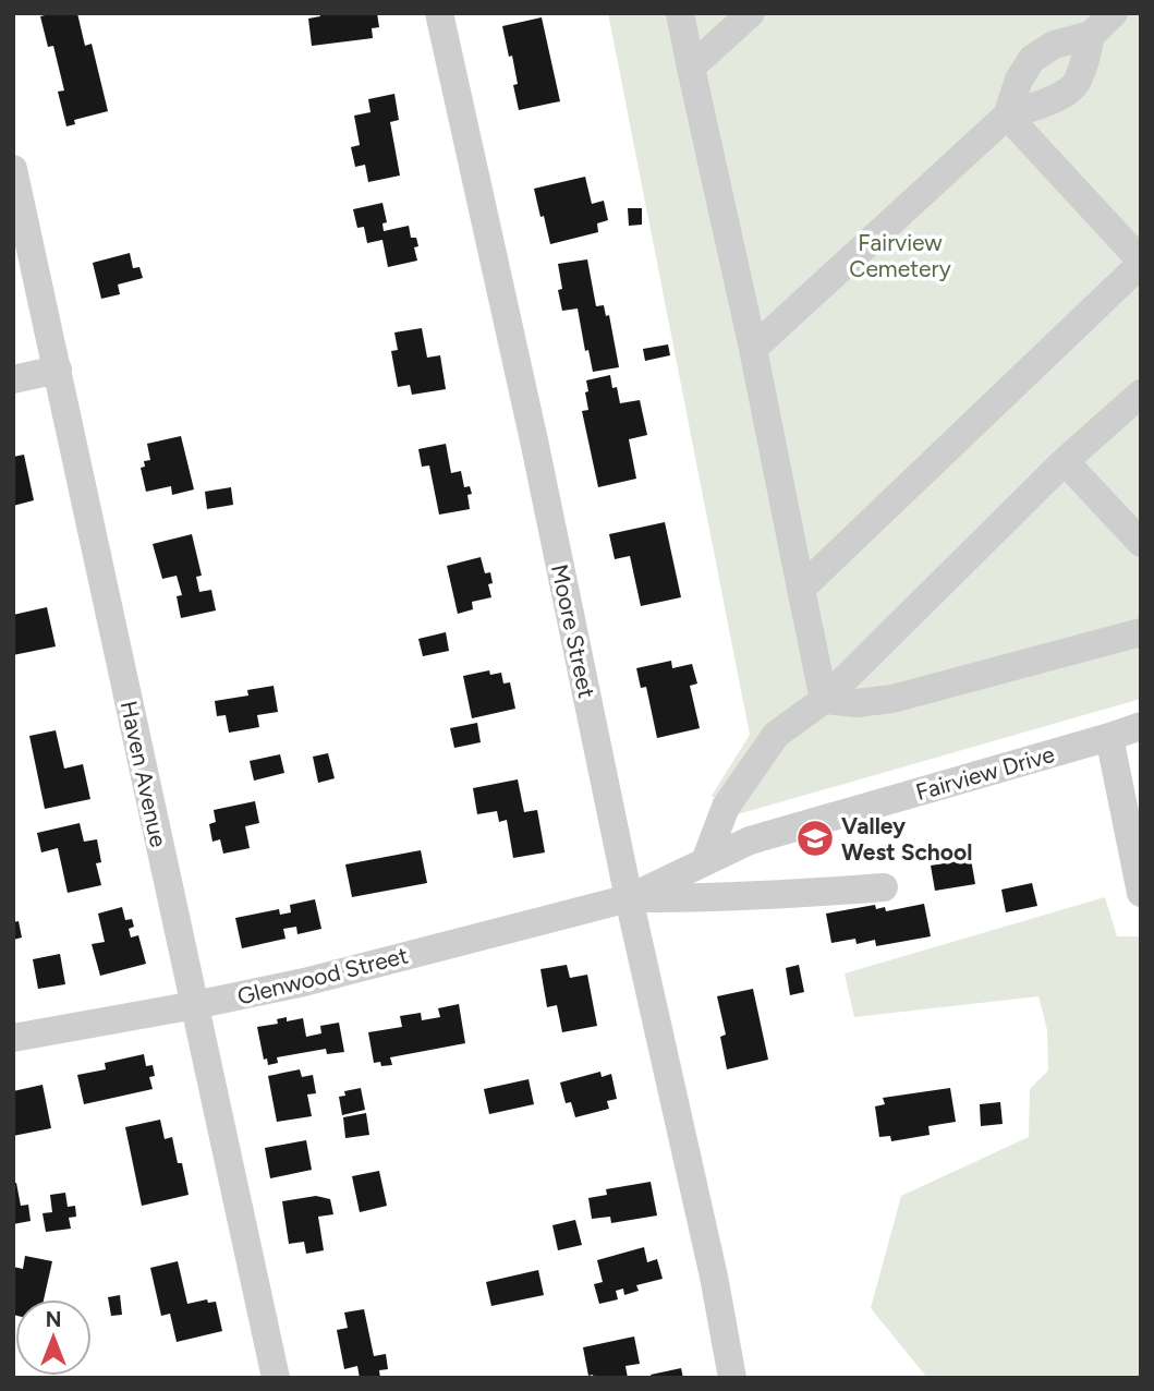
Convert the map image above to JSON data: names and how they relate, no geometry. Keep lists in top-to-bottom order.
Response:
{
  "streets": {
    "street": [
      "Moore Street",
      "Fairview Drive",
      "Haven Avenue",
      "Glenwood Street"
    ]
  },
  "crossings": [
    ["Moore Street", "Fairview Drive"],
    ["Moore Street", "Glenwood Street"],
    ["Fairview Drive", "Glenwood Street"],
    ["Haven Avenue", "Glenwood Street"]
  ],
  "parks": ["Fairview Cemetery"],
  "places": {
    "school or university": ["Valley West School"]
  },
  "north": "top"
}
